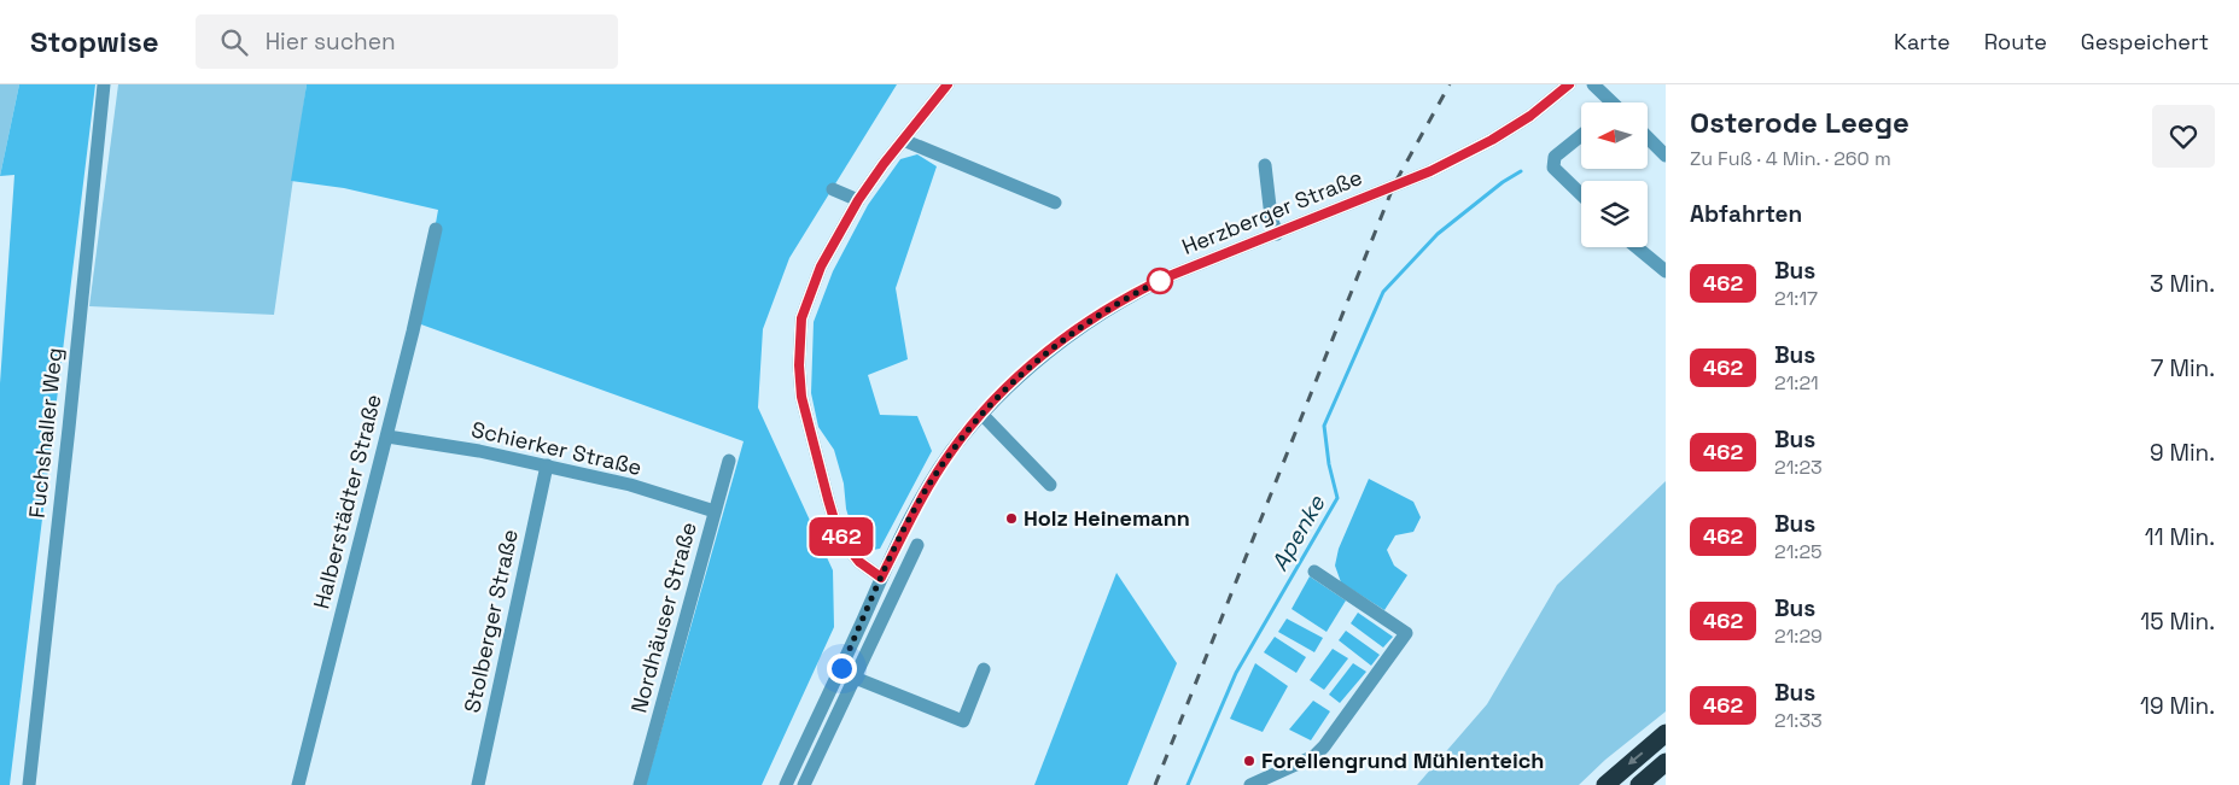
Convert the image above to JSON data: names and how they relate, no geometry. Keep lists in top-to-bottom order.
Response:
{
  "streets": {
    "street": [
      "Herzberger Straße",
      "Fuchshaller Weg",
      "Schierker Straße",
      "Halberstädter Straße",
      "Nordhäuser Straße",
      "Stolberger Straße"
    ]
  },
  "crossings": [
    ["Schierker Straße", "Halberstädter Straße"],
    ["Schierker Straße", "Nordhäuser Straße"],
    ["Schierker Straße", "Stolberger Straße"]
  ],
  "water": ["Apenke"],
  "places": ["Holz Heinemann", "Forellengrund Mühlenteich"],
  "lines": ["bus line 462"],
  "north": "left",
  "page": {
    "header": "Stopwise",
    "search": "Hier suchen",
    "nav": ["Karte", "Route", "Gespeichert"],
    "on_map": "462",
    "heading": [
      ["Osterode Leege", "Zu Fuß · 4 Min. · 260 m"],
      "Abfahrten"
    ],
    "list": [
      {
        "mark": "462",
        "name": "Bus",
        "note": "21:17",
        "value": "3 Min."
      },
      {
        "mark": "462",
        "name": "Bus",
        "note": "21:21",
        "value": "7 Min."
      },
      {
        "mark": "462",
        "name": "Bus",
        "note": "21:23",
        "value": "9 Min."
      },
      {
        "mark": "462",
        "name": "Bus",
        "note": "21:25",
        "value": "11 Min."
      },
      {
        "mark": "462",
        "name": "Bus",
        "note": "21:29",
        "value": "15 Min."
      },
      {
        "mark": "462",
        "name": "Bus",
        "note": "21:33",
        "value": "19 Min."
      }
    ]
  }
}
